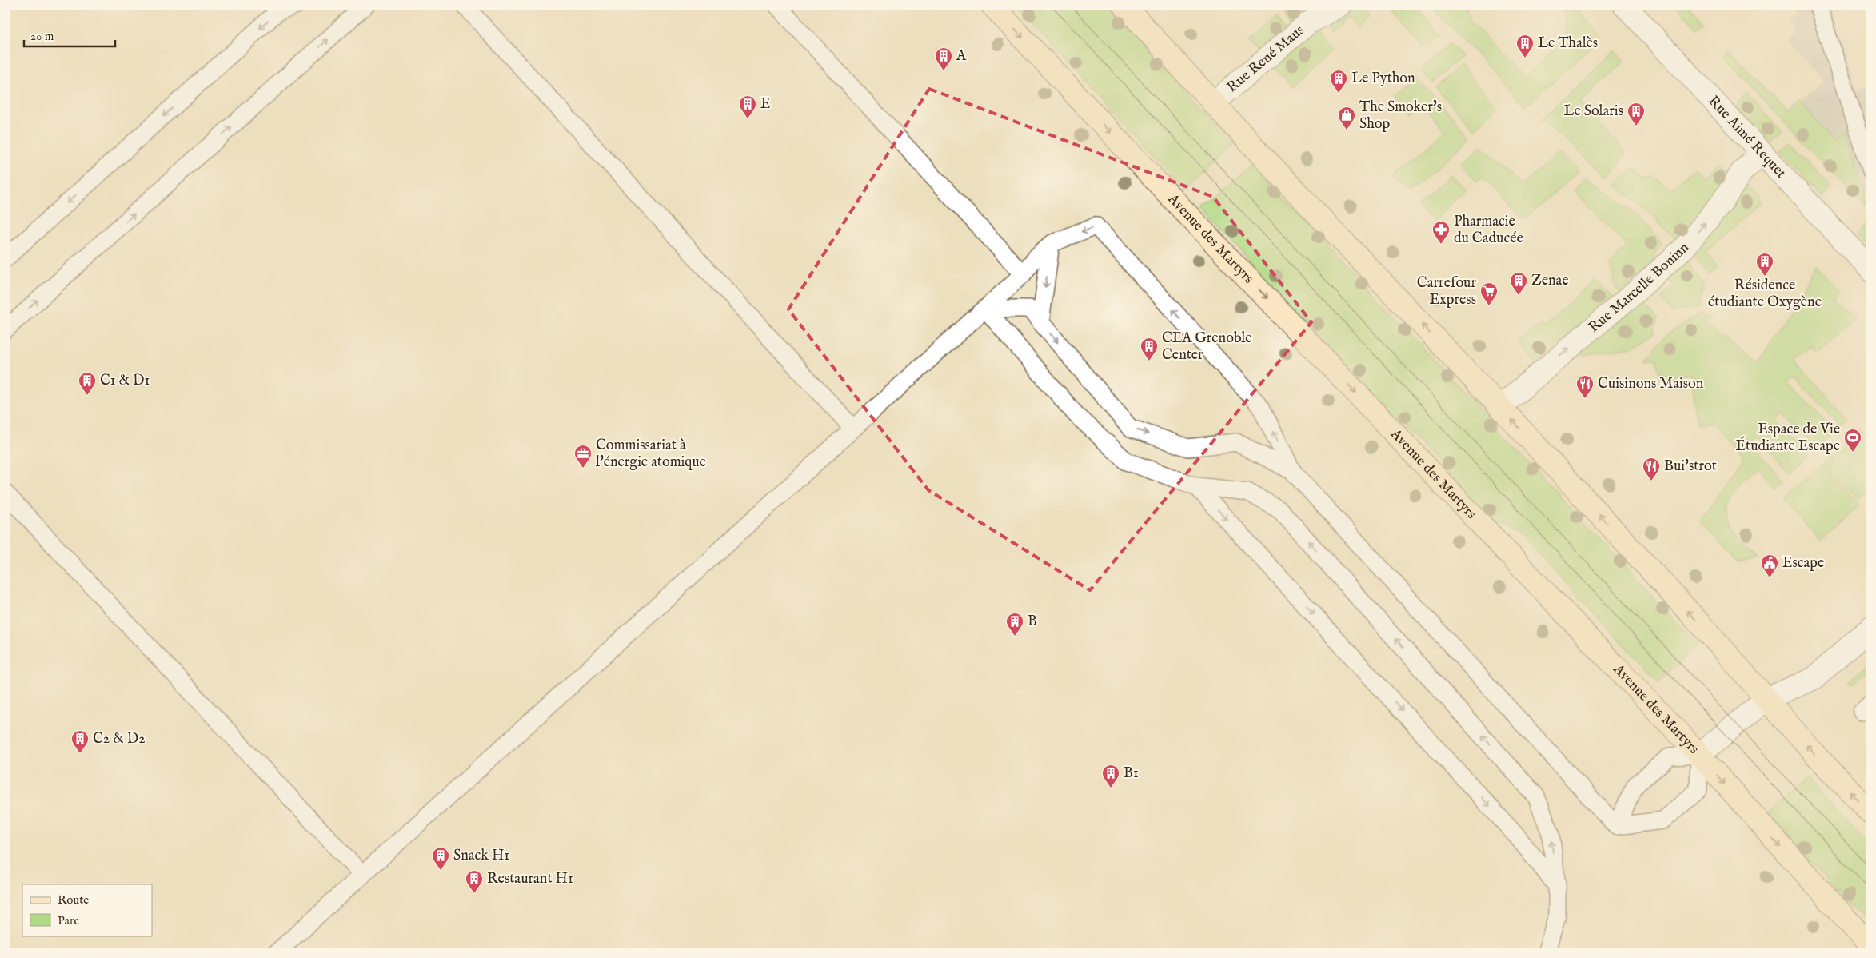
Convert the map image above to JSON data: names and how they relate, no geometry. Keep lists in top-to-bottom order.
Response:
{
  "streets": {
    "main road": ["Avenue des Martyrs"],
    "street": ["Rue René Maus", "Rue Aimé Requet", "Rue Marcelle Boninn"]
  },
  "crossings": [
    ["Rue Aimé Requet", "Rue Marcelle Boninn"]
  ],
  "one_way": ["Rue Marcelle Boninn"],
  "places": {
    "building": [
      "Le Thalès",
      "A",
      "Le Python",
      "E",
      "Le Solaris",
      "Résidence étudiante Oxygène",
      "Zenae",
      "CEA Grenoble Center",
      "C1 & D1",
      "B",
      "C2 & D2",
      "B1",
      "Snack H1",
      "Restaurant H1"
    ],
    "shop": ["The Smoker's Shop"],
    "pharmacy": ["Pharmacie du Caducée"],
    "supermarket": ["Carrefour Express"],
    "restaurant": ["Cuisinons Maison", "Bui'strot"],
    "sports": ["Espace de Vie Étudiante Escape"],
    "office": ["Commissariat à l'énergie atomique"],
    "public building": ["Escape"]
  },
  "legend": ["Route", "Parc"],
  "scale_bar": "20 m"
}
